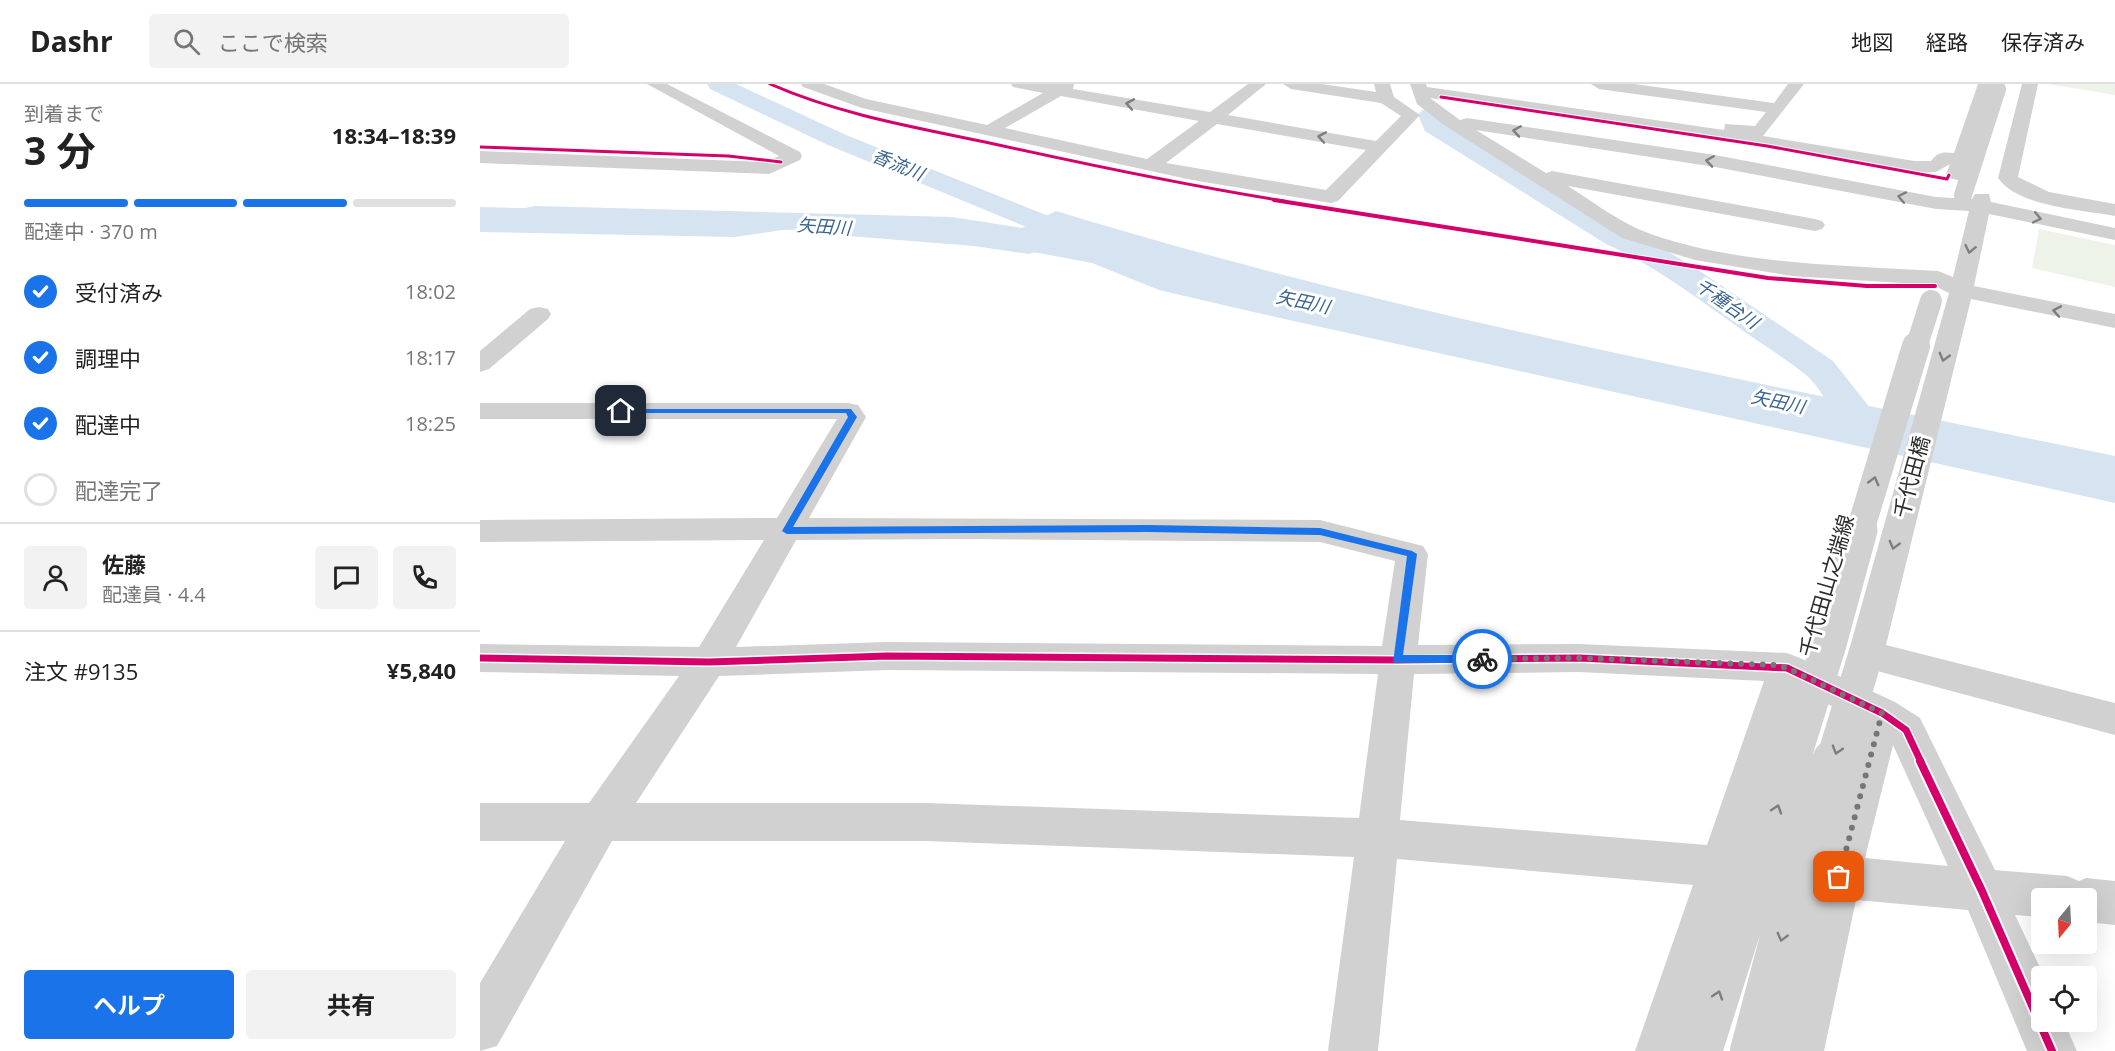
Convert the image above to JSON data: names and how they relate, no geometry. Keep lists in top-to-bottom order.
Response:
{
  "streets": {
    "street": ["千代田橋", "千代田山之端線"]
  },
  "crossings": [
    ["千代田橋", "千代田山之端線"]
  ],
  "one_way": ["千代田橋"],
  "water": ["香流川", "矢田川", "千種台川"],
  "north": "bottom",
  "page": {
    "header": "Dashr",
    "search": "ここで検索",
    "nav": ["地図", "経路", "保存済み"],
    "heading": ["3 分", "到着まで", "18:34–18:39"],
    "panel": [
      "佐藤",
      "配達員 · 4.4",
      "注文 #9135",
      "¥5,840"
    ],
    "bar": "配達中 · 370 m",
    "list": [
      ["受付済み", "18:02"],
      ["調理中", "18:17"],
      ["配達中", "18:25"],
      "配達完了"
    ],
    "buttons": ["ヘルプ", "共有"]
  }
}
